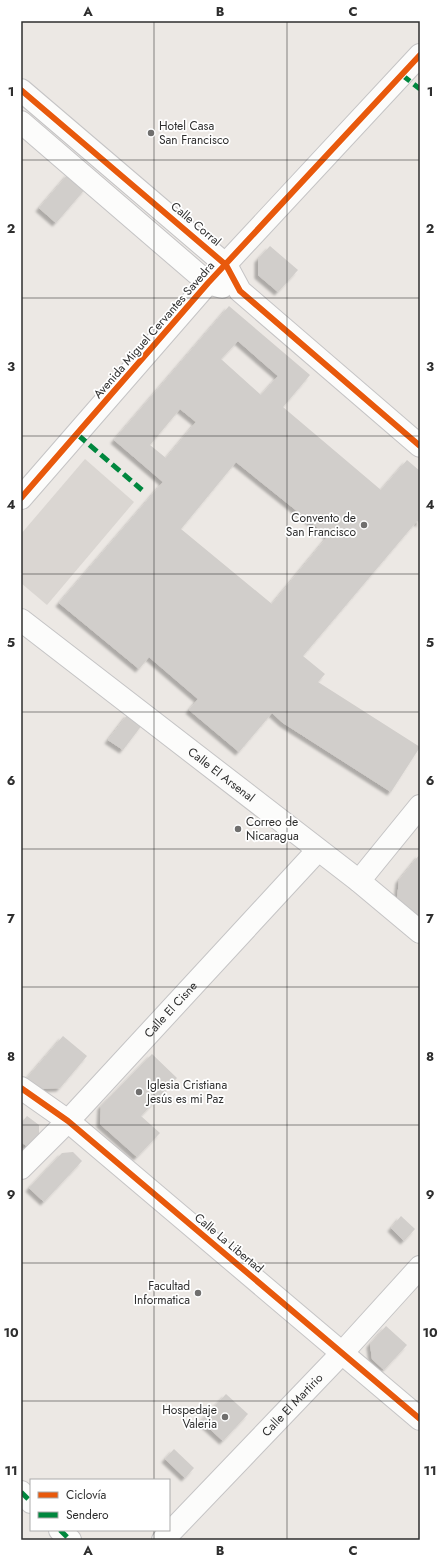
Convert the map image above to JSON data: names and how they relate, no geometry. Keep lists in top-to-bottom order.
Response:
{
  "streets": {
    "street": [
      "Calle Corral",
      "Avenida Miguel Cervantes Savedra",
      "Calle El Arsenal",
      "Calle El Cisne",
      "Calle La Libertad",
      "Calle El Martirio"
    ]
  },
  "crossings": [
    ["Calle Corral", "Avenida Miguel Cervantes Savedra"],
    ["Calle El Arsenal", "Calle El Cisne"],
    ["Calle El Cisne", "Calle La Libertad"],
    ["Calle La Libertad", "Calle El Martirio"]
  ],
  "places": [
    "Hotel Casa San Francisco",
    "Convento de San Francisco",
    "Correo de Nicaragua",
    "Iglesia Cristiana Jesús es mi Paz",
    "Facultad Informatica",
    "Hospedaje Valeria"
  ],
  "legend": ["Ciclovía", "Sendero"],
  "grid": {
    "columns": ["A", "B", "C"],
    "rows": [
      "1",
      "2",
      "3",
      "4",
      "5",
      "6",
      "7",
      "8",
      "9",
      "10",
      "11"
    ]
  }
}
